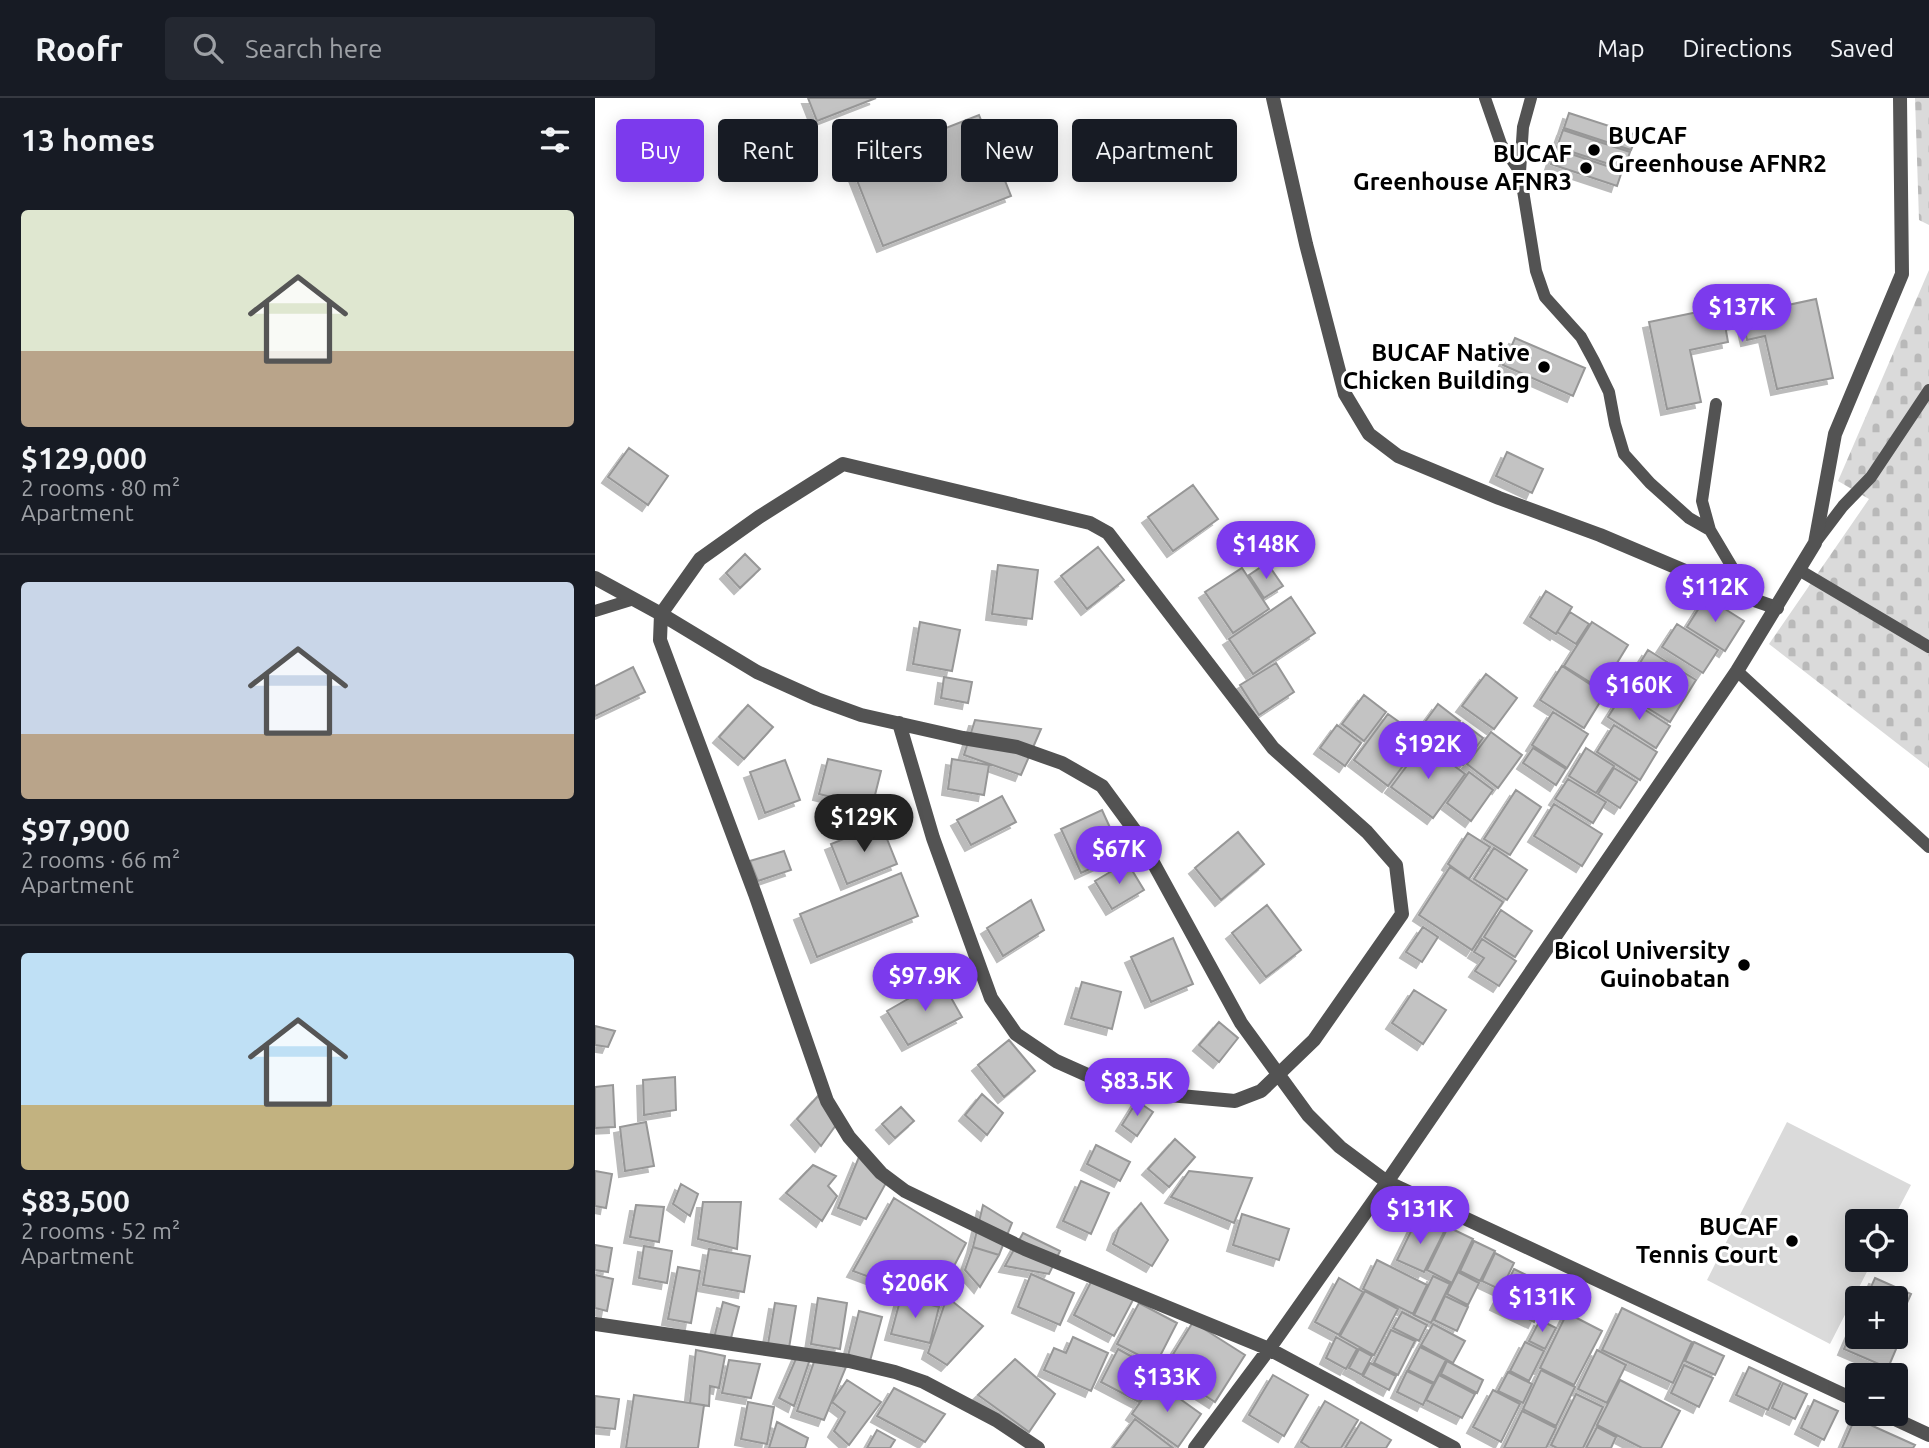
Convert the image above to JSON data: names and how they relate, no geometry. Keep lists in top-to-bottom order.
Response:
{
  "places": [
    "BUCAF Greenhouse AFNR2",
    "BUCAF Greenhouse AFNR3",
    "BUCAF Native Chicken Building",
    "Bicol University Guinobatan",
    "BUCAF Tennis Court"
  ],
  "page": {
    "header": "Roofr",
    "search": "Search here",
    "nav": ["Map", "Directions", "Saved"],
    "heading": "13 homes",
    "chip": [
      "Buy",
      "Rent",
      "Filters",
      "New",
      "Apartment"
    ],
    "list": [
      {
        "name": "$129,000",
        "note": "2 rooms · 80 m² · Apartment"
      },
      {
        "name": "$97,900",
        "note": "2 rooms · 66 m² · Apartment"
      },
      {
        "name": "$83,500",
        "note": "2 rooms · 52 m² · Apartment"
      }
    ],
    "price": [
      "$137K",
      "$148K",
      "$112K",
      "$160K",
      "$192K",
      "$129K",
      "$67K",
      "$97.9K",
      "$83.5K",
      "$131K",
      "$206K",
      "$131K",
      "$133K"
    ],
    "map_buttons": ["+", "−"]
  }
}
